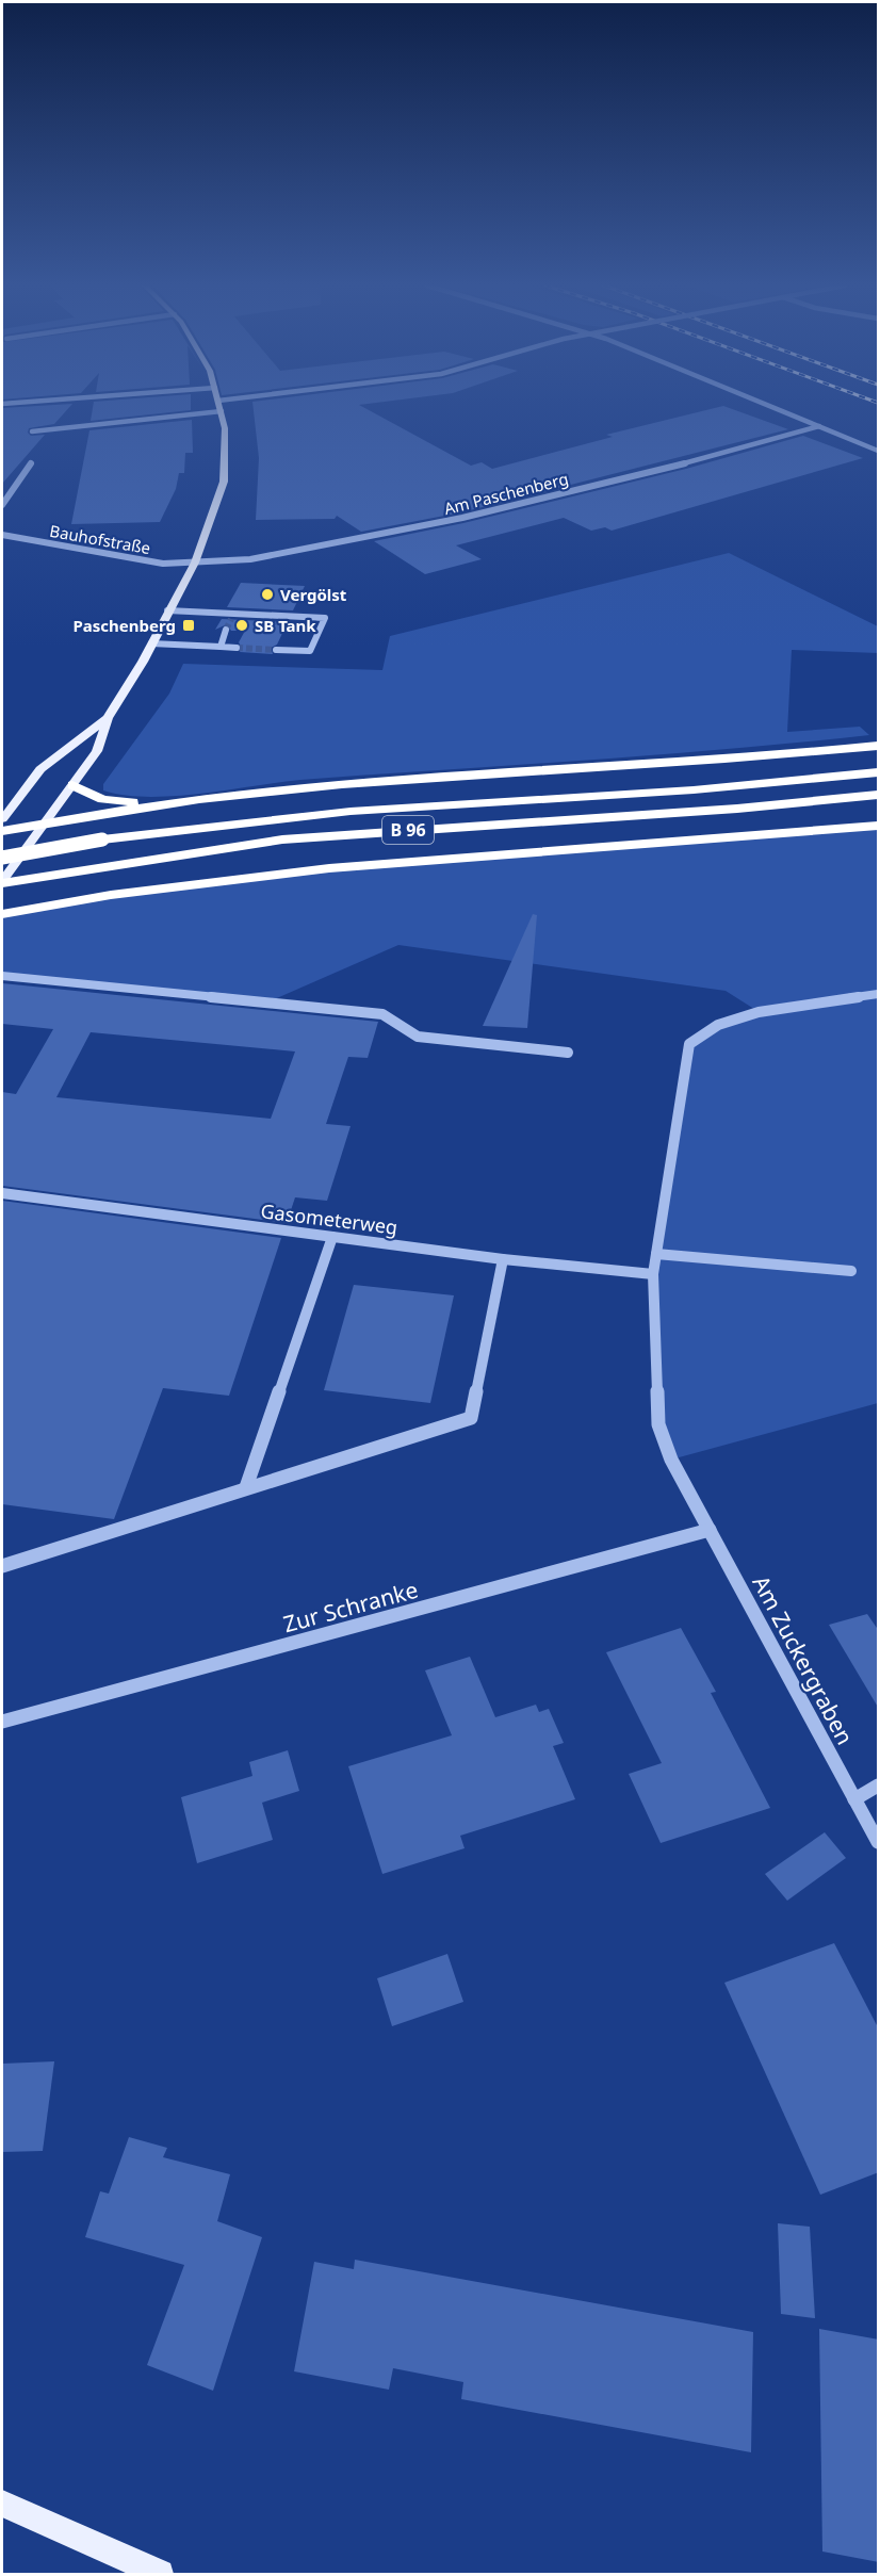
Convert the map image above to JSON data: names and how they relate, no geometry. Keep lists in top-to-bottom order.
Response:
{
  "streets": {
    "highway": ["B 96"],
    "street": [
      "Am Paschenberg",
      "Bauhofstraße",
      "Gasometerweg",
      "Zur Schranke",
      "Am Zuckergraben"
    ]
  },
  "crossings": [
    ["Am Paschenberg", "Bauhofstraße"],
    ["Zur Schranke", "Am Zuckergraben"]
  ],
  "places": {
    "other": ["Vergölst", "SB Tank"],
    "transit": ["Paschenberg"]
  }
}
